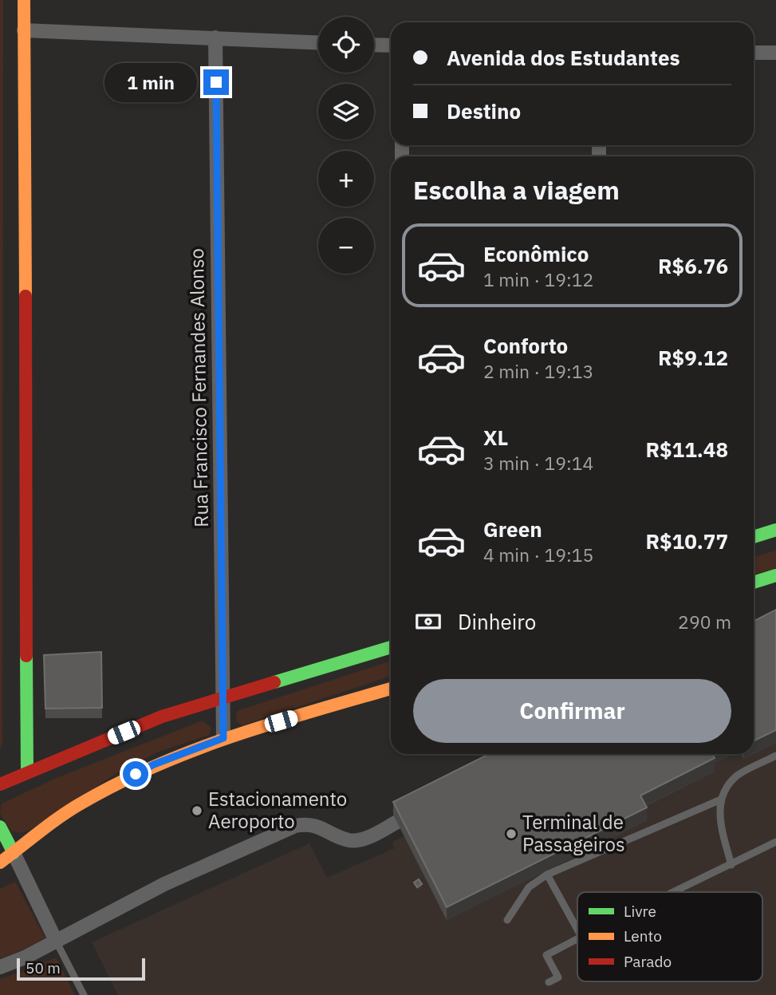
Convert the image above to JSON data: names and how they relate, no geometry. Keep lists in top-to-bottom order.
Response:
{
  "streets": {
    "street": ["Rua Francisco Fernandes Alonso"]
  },
  "places": ["Estacionamento Aeroporto", "Terminal de Passageiros"],
  "legend": ["Livre", "Lento", "Parado"],
  "scale_bar": "50 m",
  "page": {
    "map_buttons": ["+", "−"],
    "banner": ["Avenida dos Estudantes", "Destino"],
    "bubble": "1 min",
    "heading": "Escolha a viagem",
    "list": [
      {
        "name": "Econômico",
        "note": "1 min · 19:12",
        "value": "R$6.76"
      },
      {
        "name": "Conforto",
        "note": "2 min · 19:13",
        "value": "R$9.12"
      },
      {
        "name": "XL",
        "note": "3 min · 19:14",
        "value": "R$11.48"
      },
      {
        "name": "Green",
        "note": "4 min · 19:15",
        "value": "R$10.77"
      }
    ],
    "pay": ["Dinheiro", "290 m"],
    "buttons": "Confirmar",
    "scale": "50 m"
  }
}
